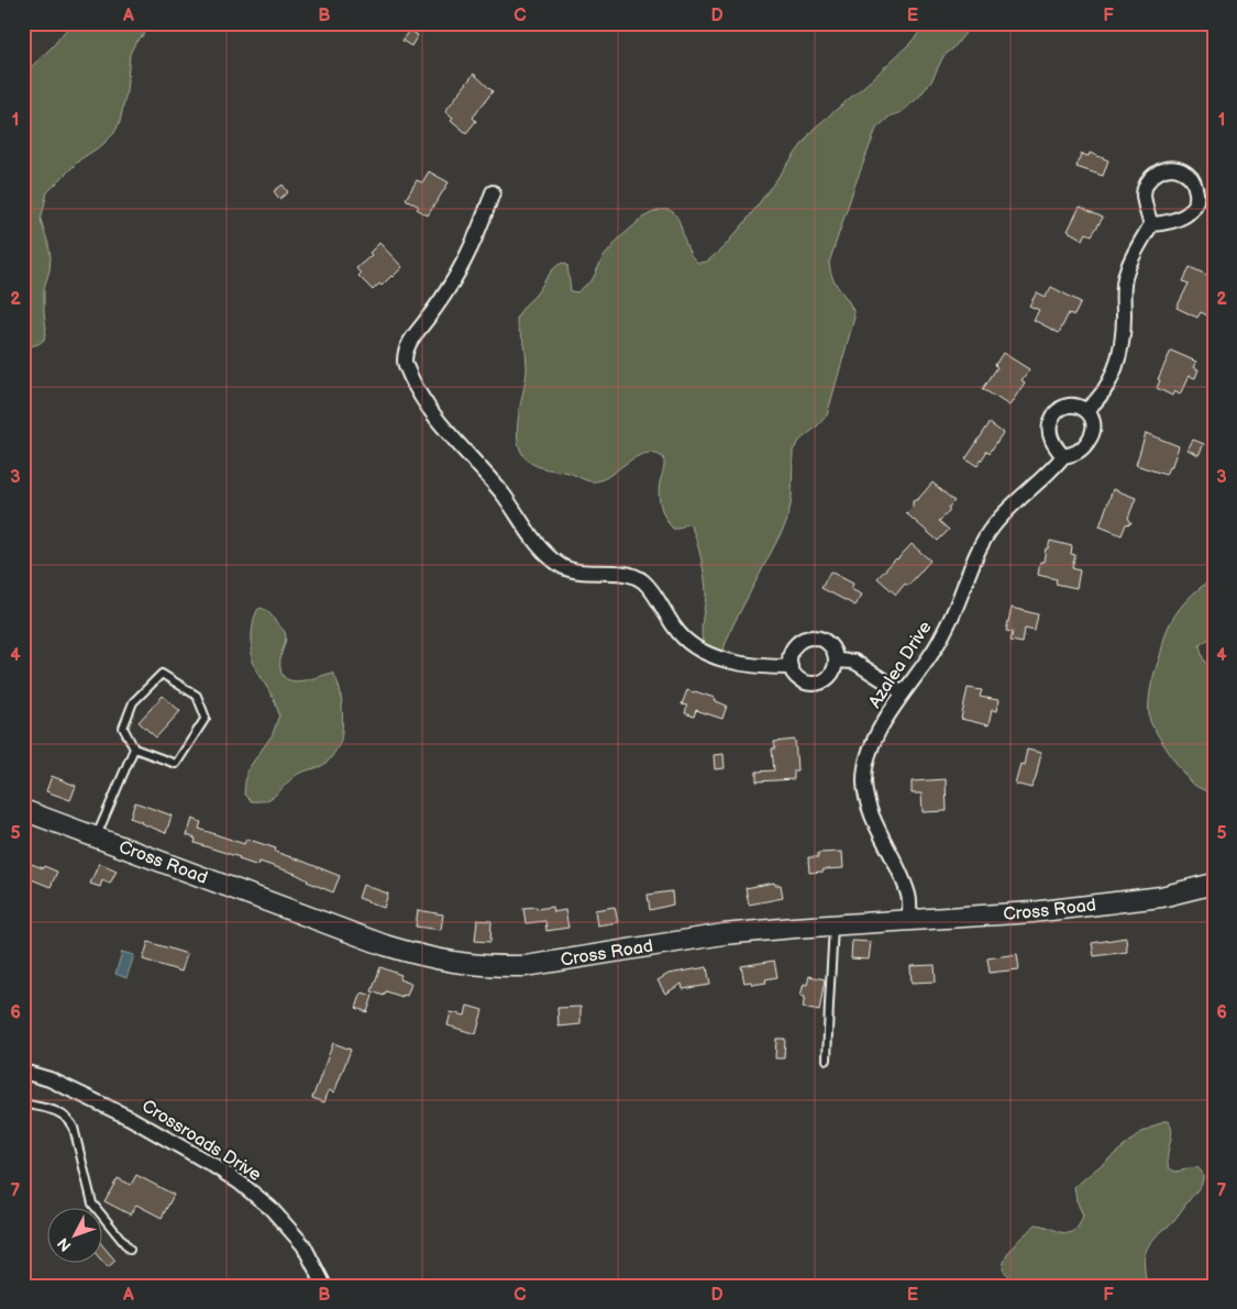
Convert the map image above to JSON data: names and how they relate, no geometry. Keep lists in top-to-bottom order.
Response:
{
  "streets": {
    "street": ["Azalea Drive", "Cross Road", "Crossroads Drive"]
  },
  "crossings": [
    ["Azalea Drive", "Cross Road"]
  ],
  "north": "bottom left",
  "grid": {
    "columns": [
      "A",
      "B",
      "C",
      "D",
      "E",
      "F"
    ],
    "rows": [
      "1",
      "2",
      "3",
      "4",
      "5",
      "6",
      "7"
    ]
  }
}
